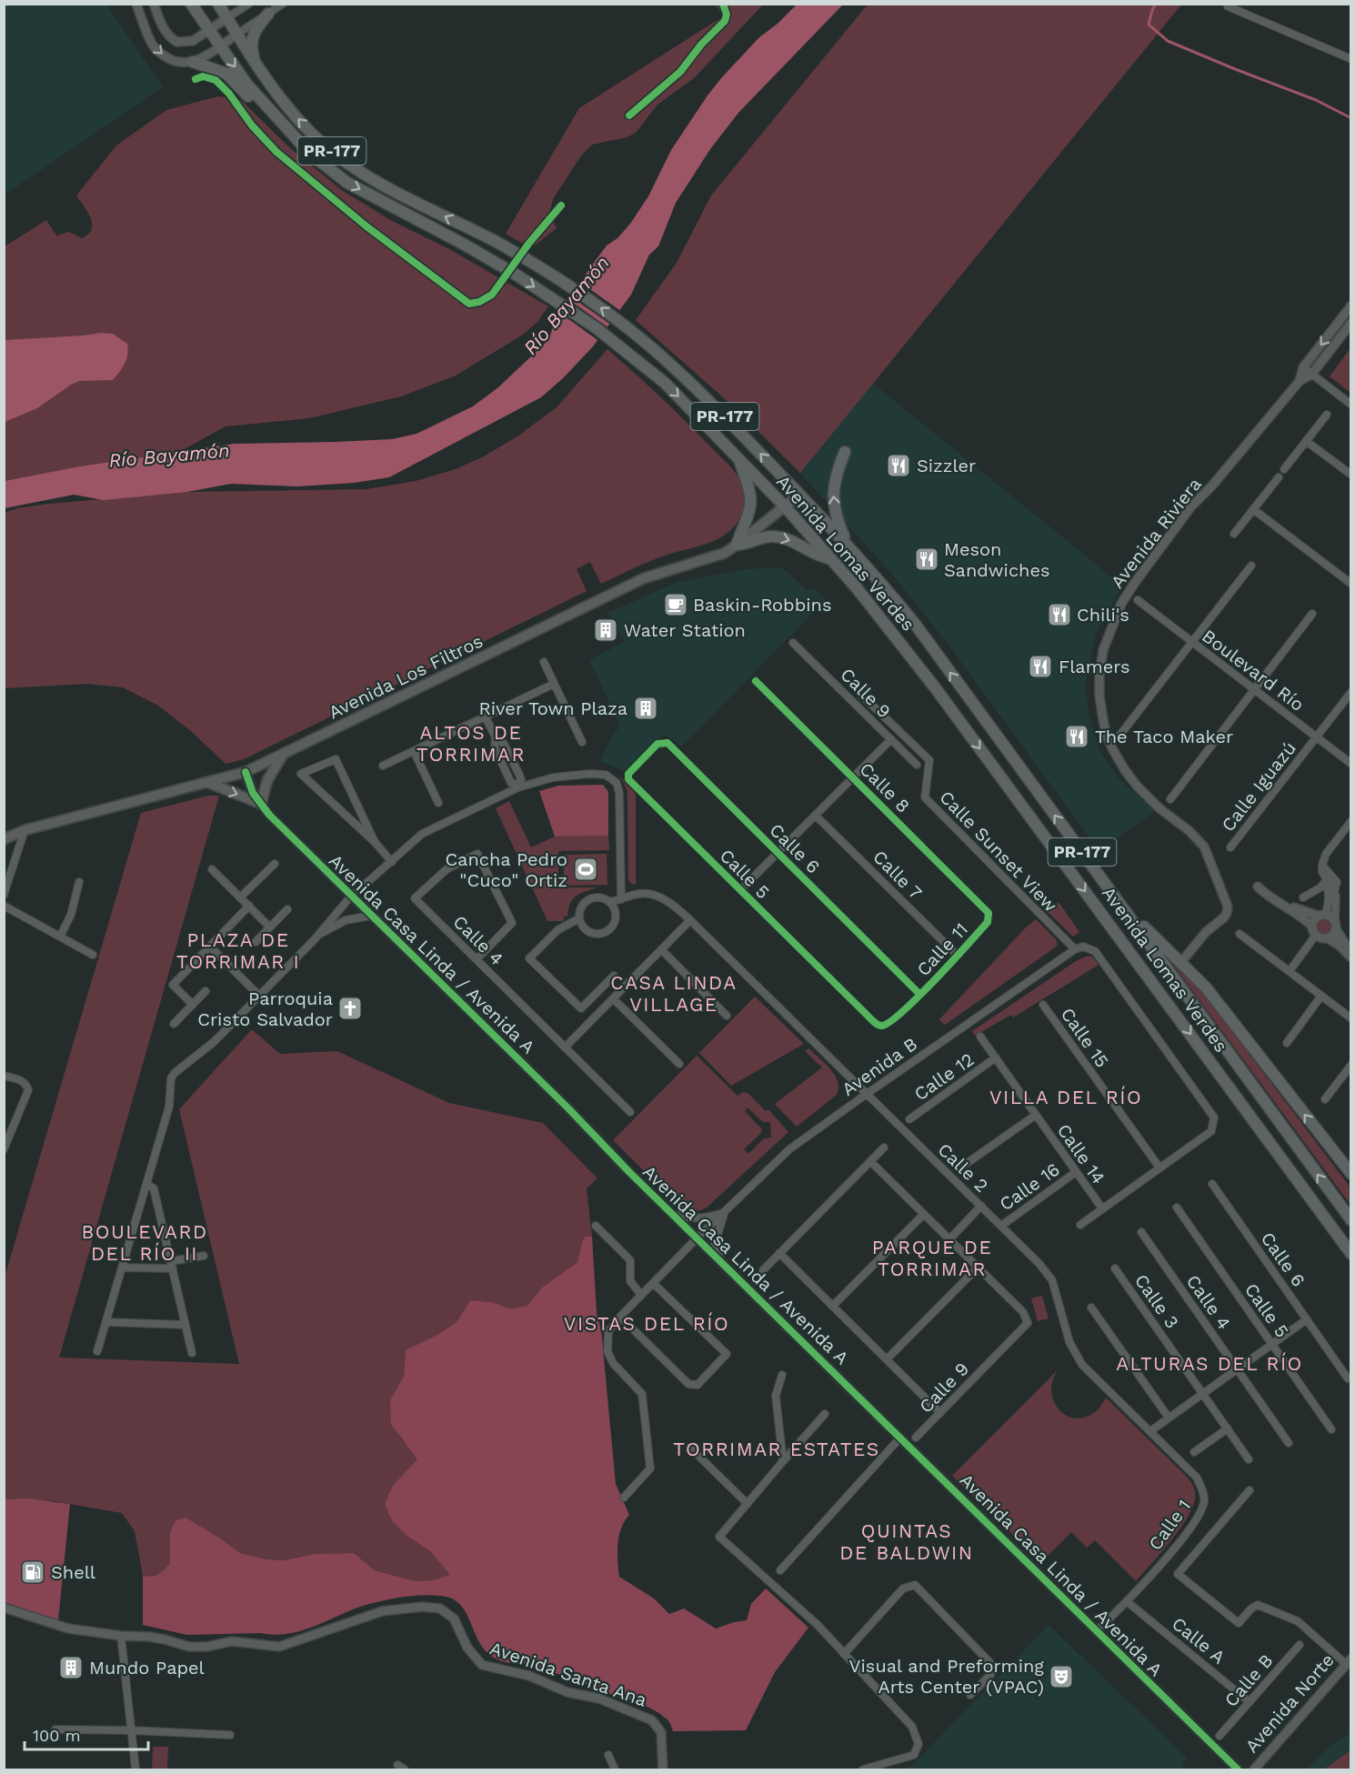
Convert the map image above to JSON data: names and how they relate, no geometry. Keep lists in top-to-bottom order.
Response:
{
  "streets": {
    "highway": ["PR-177", "Avenida Lomas Verdes"],
    "main road": ["Avenida Los Filtros"],
    "street": [
      "Avenida Riviera",
      "Boulevard Río",
      "Calle 9",
      "Calle Iguazú",
      "Calle 8",
      "Calle 6",
      "Calle Sunset View",
      "Calle 5",
      "Calle 7",
      "Calle 4",
      "Calle 11",
      "Avenida Casa Linda / Avenida A",
      "Calle 15",
      "Avenida B",
      "Calle 12",
      "Calle 14",
      "Calle 2",
      "Calle 16",
      "Calle 3",
      "Calle 1",
      "Calle A",
      "Avenida Santa Ana",
      "Calle B",
      "Avenida Norte"
    ]
  },
  "crossings": [
    ["Avenida Lomas Verdes", "Avenida Los Filtros"],
    ["Boulevard Río", "Calle Iguazú"],
    ["Avenida Los Filtros", "Avenida Casa Linda / Avenida A"],
    ["Calle 8", "Calle 11"],
    ["Calle 6", "Calle 5"],
    ["Calle 6", "Calle 11"],
    ["Calle Sunset View", "Avenida B"],
    ["Calle 5", "Calle 11"],
    ["Calle 7", "Calle 11"],
    ["Avenida Casa Linda / Avenida A", "Avenida B"],
    ["Avenida Casa Linda / Avenida A", "Calle 1"],
    ["Avenida B", "Calle 2"],
    ["Calle 12", "Calle 14"],
    ["Calle 14", "Calle 16"],
    ["Calle 2", "Calle 16"],
    ["Calle 2", "Calle 1"],
    ["Calle 1", "Calle A"],
    ["Calle A", "Calle B"]
  ],
  "districts": [
    "ALTOS DE TORRIMAR",
    "PLAZA DE TORRIMAR I",
    "CASA LINDA VILLAGE",
    "VILLA DEL RÍO",
    "BOULEVARD DEL RÍO II",
    "PARQUE DE TORRIMAR",
    "VISTAS DEL RÍO",
    "ALTURAS DEL RÍO",
    "TORRIMAR ESTATES",
    "QUINTAS DE BALDWIN"
  ],
  "water": ["Río Bayamón"],
  "places": {
    "restaurant": [
      "Sizzler",
      "Meson Sandwiches",
      "Chili's",
      "Flamers",
      "The Taco Maker"
    ],
    "cafe": ["Baskin-Robbins"],
    "building": ["Water Station", "River Town Plaza", "Mundo Papel"],
    "sports": ["Cancha Pedro \"Cuco\" Ortiz"],
    "church": ["Parroquia Cristo Salvador"],
    "fuel station": ["Shell"],
    "theatre": ["Visual and Preforming Arts Center (VPAC)"]
  },
  "scale_bar": "100 m"
}
